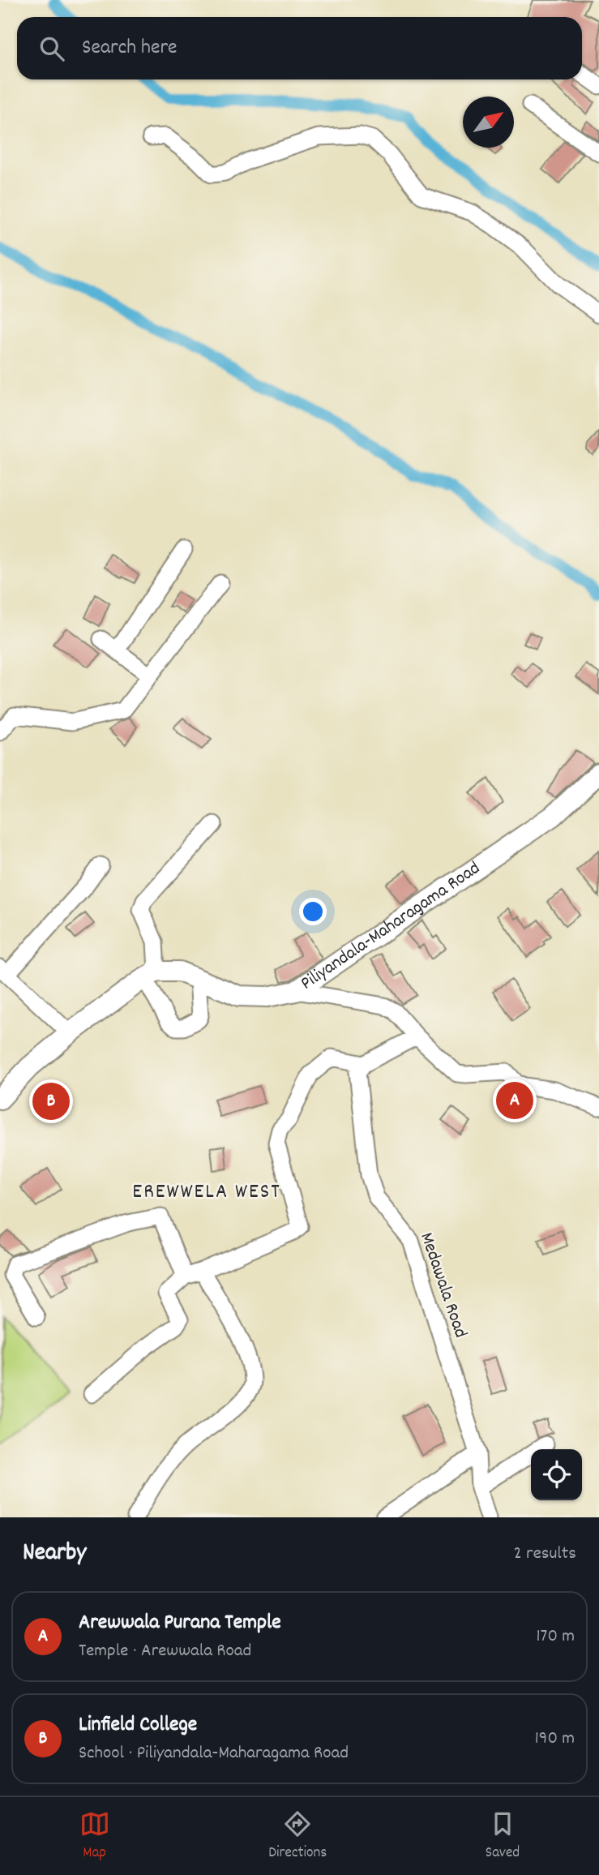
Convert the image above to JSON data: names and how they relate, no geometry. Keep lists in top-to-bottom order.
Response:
{
  "streets": {
    "main road": ["Piliyandala-Maharagama Road"],
    "street": ["Medawala Road"]
  },
  "districts": ["EREWWELA WEST"],
  "north": "top right",
  "page": {
    "search": "Search here",
    "pins": ["A", "B"],
    "heading": ["Nearby", "2 results"],
    "list": [
      {
        "mark": "A",
        "name": "Arewwala Purana Temple",
        "note": "Temple · Arewwala Road",
        "value": "170 m"
      },
      {
        "mark": "B",
        "name": "Linfield College",
        "note": "School · Piliyandala-Maharagama Road",
        "value": "190 m"
      }
    ],
    "nav": ["Map", "Directions", "Saved"]
  }
}
